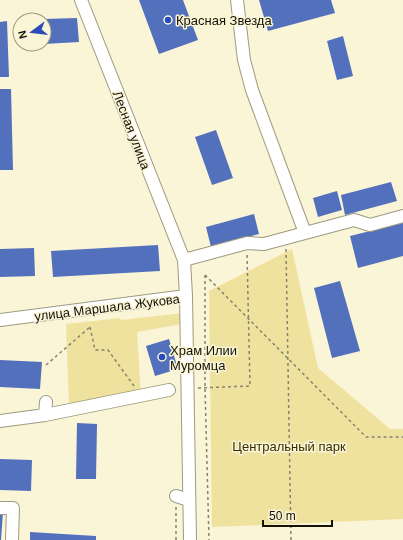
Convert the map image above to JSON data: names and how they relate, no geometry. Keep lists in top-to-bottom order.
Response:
{
  "streets": {
    "street": ["Лесная улица", "улица Маршала Жукова"]
  },
  "crossings": [
    ["Лесная улица", "улица Маршала Жукова"]
  ],
  "parks": ["Центральный парк"],
  "places": ["Красная Звезда", "Храм Илии Муромца"],
  "scale_bar": "50 m",
  "north": "left"
}
